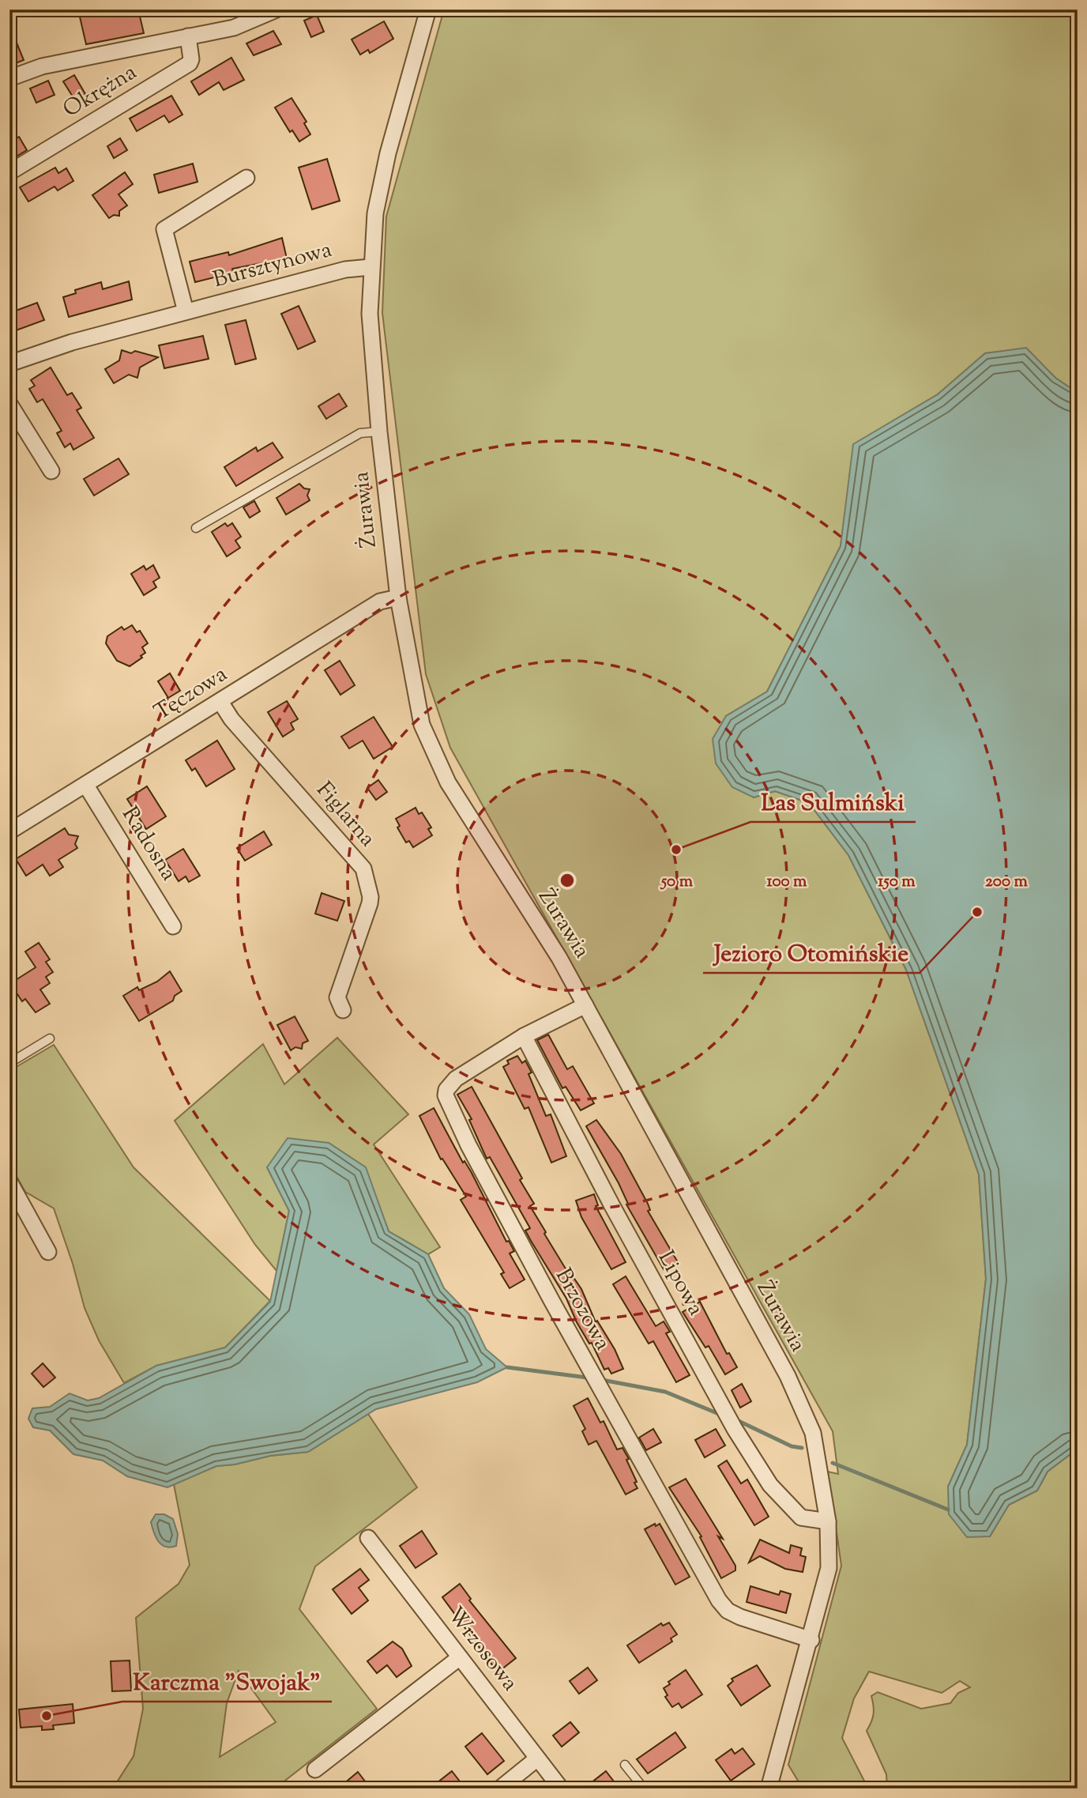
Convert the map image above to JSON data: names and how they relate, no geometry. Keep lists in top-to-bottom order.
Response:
{
  "streets": {
    "street": [
      "Okrężna",
      "Bursztynowa",
      "Żurawia",
      "Tęczowa",
      "Figlarna",
      "Radosna",
      "Lipowa",
      "Brzozowa",
      "Wrzosowa"
    ]
  },
  "crossings": [
    ["Bursztynowa", "Żurawia"],
    ["Żurawia", "Tęczowa"],
    ["Żurawia", "Lipowa"],
    ["Żurawia", "Brzozowa"],
    ["Tęczowa", "Figlarna"],
    ["Tęczowa", "Radosna"],
    ["Lipowa", "Brzozowa"]
  ],
  "places": ["Las Sulmiński", "Jezioro Otomińskie", "Karczma \"Swojak\""],
  "rings": [
    "50 m",
    "100 m",
    "150 m",
    "200 m"
  ]
}
